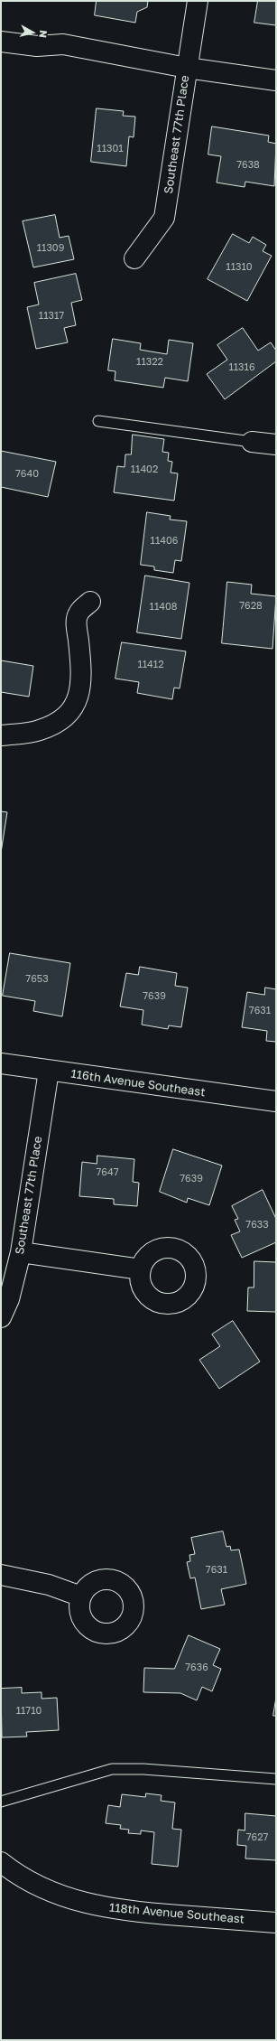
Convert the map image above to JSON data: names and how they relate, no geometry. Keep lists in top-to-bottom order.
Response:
{
  "streets": {
    "street": ["Southeast 77th Place", "116th Avenue Southeast", "118th Avenue Southeast"]
  },
  "crossings": [
    ["Southeast 77th Place", "116th Avenue Southeast"]
  ],
  "house_numbers": [
    "11301",
    "7638",
    "11309",
    "11310",
    "11317",
    "11322",
    "11316",
    "11402",
    "7640",
    "11406",
    "7628",
    "11408",
    "11412",
    "7653",
    "7639",
    "7631",
    "7647",
    "7639",
    "7633",
    "7631",
    "7636",
    "11710",
    "7627"
  ],
  "north": "right"
}
